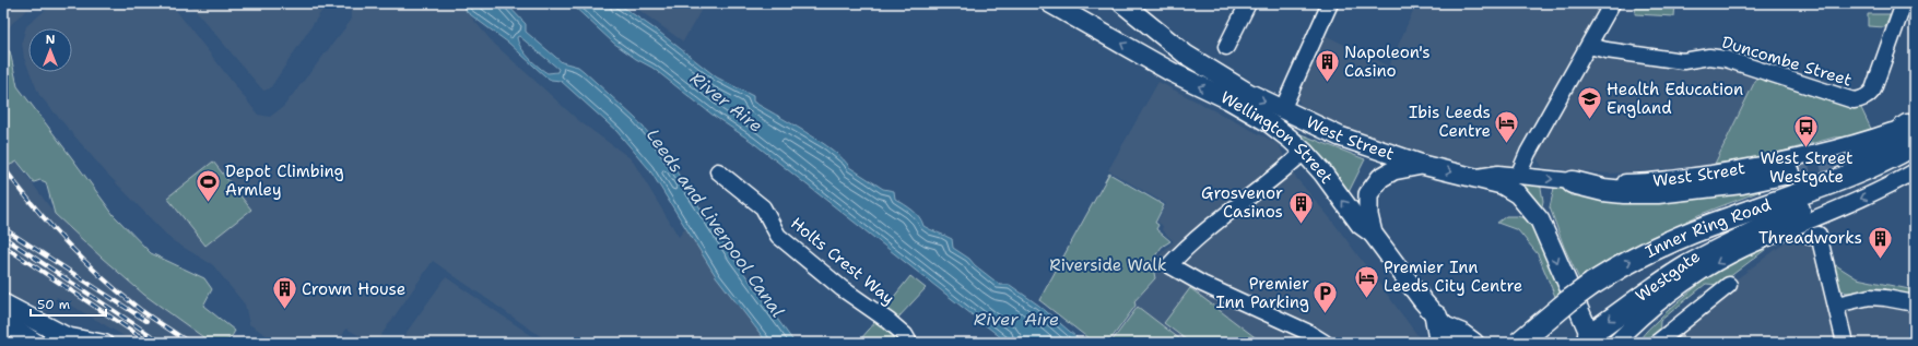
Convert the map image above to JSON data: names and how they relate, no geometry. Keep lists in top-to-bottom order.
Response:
{
  "streets": {
    "highway": ["Inner Ring Road"],
    "main road": ["West Street", "Wellington Street"],
    "street": ["Duncombe Street", "Holts Crest Way", "Westgate"]
  },
  "crossings": [
    ["West Street", "Inner Ring Road"]
  ],
  "one_way": ["Wellington Street", "Westgate"],
  "water": ["River Aire", "Leeds and Liverpool Canal"],
  "parks": ["Riverside Walk"],
  "places": {
    "building": [
      "Napoleon's Casino",
      "Grosvenor Casinos",
      "Threadworks",
      "Crown House"
    ],
    "school or university": ["Health Education England"],
    "hotel": ["Ibis Leeds Centre", "Premier Inn Leeds City Centre"],
    "bus stop": ["West Street Westgate"],
    "sports": ["Depot Climbing Armley"],
    "parking": ["Premier Inn Parking"]
  },
  "scale_bar": "50 m",
  "north": "top"
}
